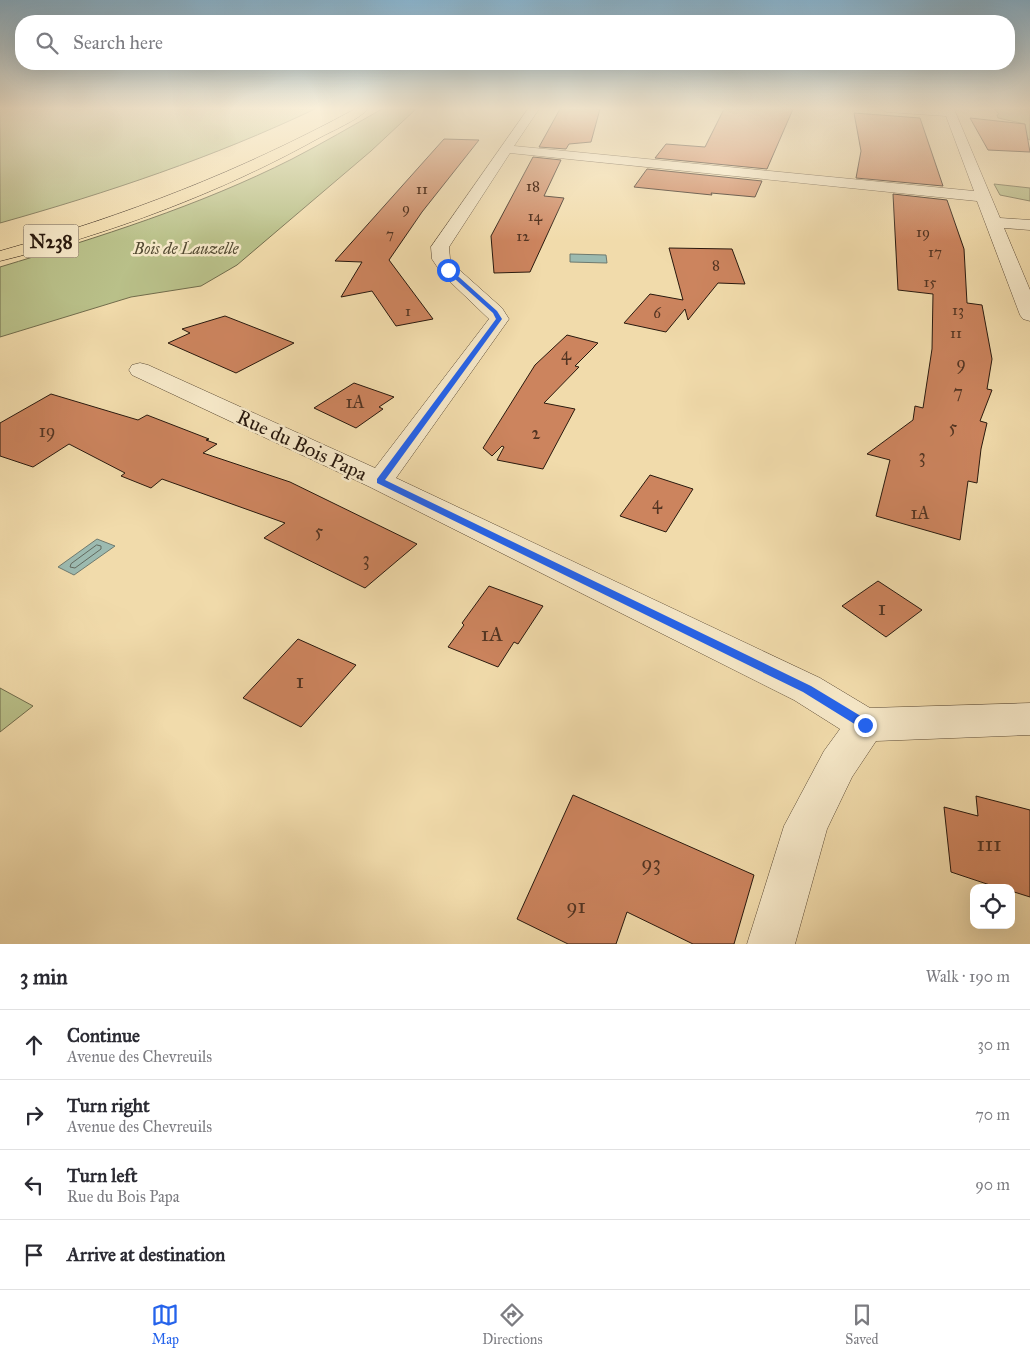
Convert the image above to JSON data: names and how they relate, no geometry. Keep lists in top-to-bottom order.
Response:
{
  "streets": {
    "highway": ["N238"],
    "street": ["Rue du Bois Papa"]
  },
  "parks": ["Bois de Lauzelle"],
  "house_numbers": [
    "18",
    "11",
    "9",
    "14",
    "19",
    "7",
    "12",
    "17",
    "8",
    "15",
    "13",
    "1",
    "6",
    "11",
    "4",
    "9",
    "7",
    "1A",
    "5",
    "19",
    "2",
    "3",
    "4",
    "1A",
    "5",
    "3",
    "1",
    "1A",
    "1",
    "111",
    "93",
    "91"
  ],
  "page": {
    "search": "Search here",
    "heading": ["3 min", "Walk · 190 m"],
    "list": [
      ["Continue", "Avenue des Chevreuils", "30 m"],
      ["Turn right", "Avenue des Chevreuils", "70 m"],
      ["Turn left", "Rue du Bois Papa", "90 m"],
      "Arrive at destination"
    ],
    "nav": ["Map", "Directions", "Saved"]
  }
}
